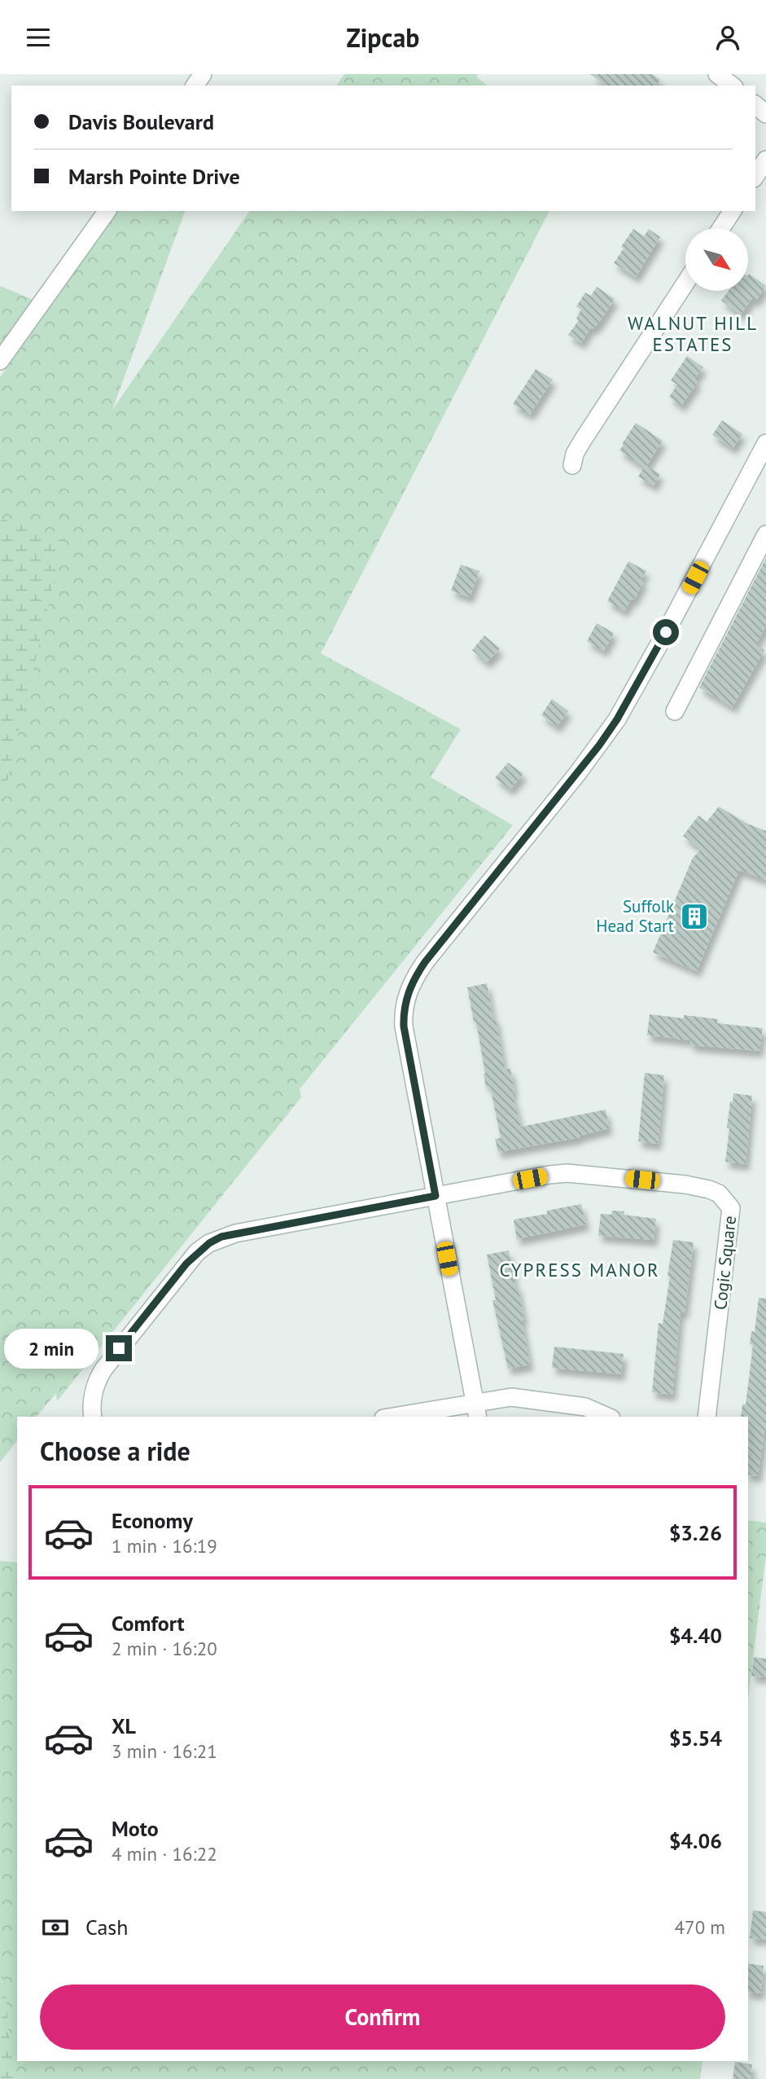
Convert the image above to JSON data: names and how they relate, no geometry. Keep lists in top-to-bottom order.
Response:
{
  "streets": {
    "street": ["Cogic Square"]
  },
  "districts": ["WALNUT HILL ESTATES", "CYPRESS MANOR"],
  "places": {
    "building": ["Suffolk Head Start"]
  },
  "north": "bottom right",
  "page": {
    "header": "Zipcab",
    "banner": ["Davis Boulevard", "Marsh Pointe Drive"],
    "bubble": "2 min",
    "heading": "Choose a ride",
    "list": [
      {
        "name": "Economy",
        "note": "1 min · 16:19",
        "value": "$3.26"
      },
      {
        "name": "Comfort",
        "note": "2 min · 16:20",
        "value": "$4.40"
      },
      {
        "name": "XL",
        "note": "3 min · 16:21",
        "value": "$5.54"
      },
      {
        "name": "Moto",
        "note": "4 min · 16:22",
        "value": "$4.06"
      }
    ],
    "pay": ["Cash", "470 m"],
    "buttons": "Confirm"
  }
}
